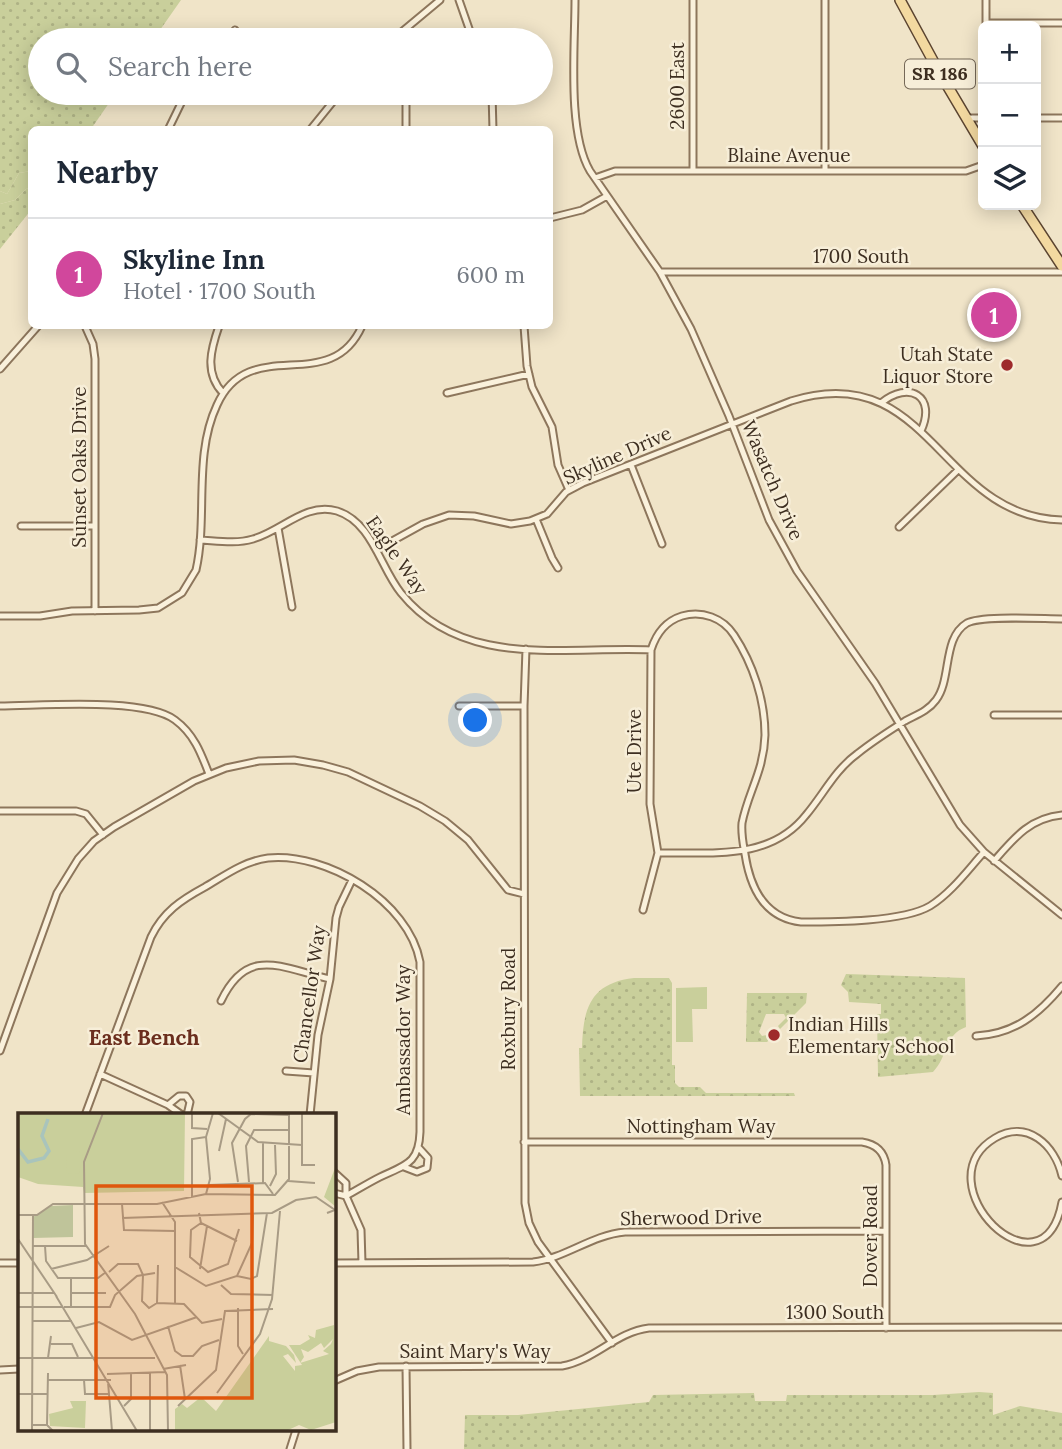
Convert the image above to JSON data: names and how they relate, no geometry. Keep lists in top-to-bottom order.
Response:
{
  "streets": {
    "main road": ["SR 186"],
    "street": [
      "2600 East",
      "Blaine Avenue",
      "1700 South",
      "Skyline Drive",
      "Sunset Oaks Drive",
      "Wasatch Drive",
      "Eagle Way",
      "Ute Drive",
      "Chancellor Way",
      "Roxbury Road",
      "Ambassador Way",
      "Nottingham Way",
      "Sherwood Drive",
      "Dover Road",
      "1300 South",
      "Saint Mary's Way"
    ]
  },
  "crossings": [
    ["2600 East", "Blaine Avenue"],
    ["Blaine Avenue", "Wasatch Drive"],
    ["1700 South", "Wasatch Drive"],
    ["Skyline Drive", "Wasatch Drive"],
    ["Eagle Way", "Ute Drive"],
    ["Eagle Way", "Roxbury Road"],
    ["Chancellor Way", "Ambassador Way"],
    ["Roxbury Road", "Nottingham Way"],
    ["Roxbury Road", "Sherwood Drive"],
    ["Roxbury Road", "1300 South"],
    ["Roxbury Road", "Saint Mary's Way"],
    ["Nottingham Way", "Dover Road"],
    ["Sherwood Drive", "Dover Road"],
    ["Dover Road", "1300 South"],
    ["1300 South", "Saint Mary's Way"]
  ],
  "districts": ["East Bench"],
  "places": ["Utah State Liquor Store", "Indian Hills Elementary School"],
  "page": {
    "map_buttons": ["+", "−"],
    "search": "Search here",
    "heading": "Nearby",
    "list": [
      {
        "mark": "1",
        "name": "Skyline Inn",
        "note": "Hotel · 1700 South",
        "value": "600 m"
      }
    ],
    "pins": "1"
  }
}
